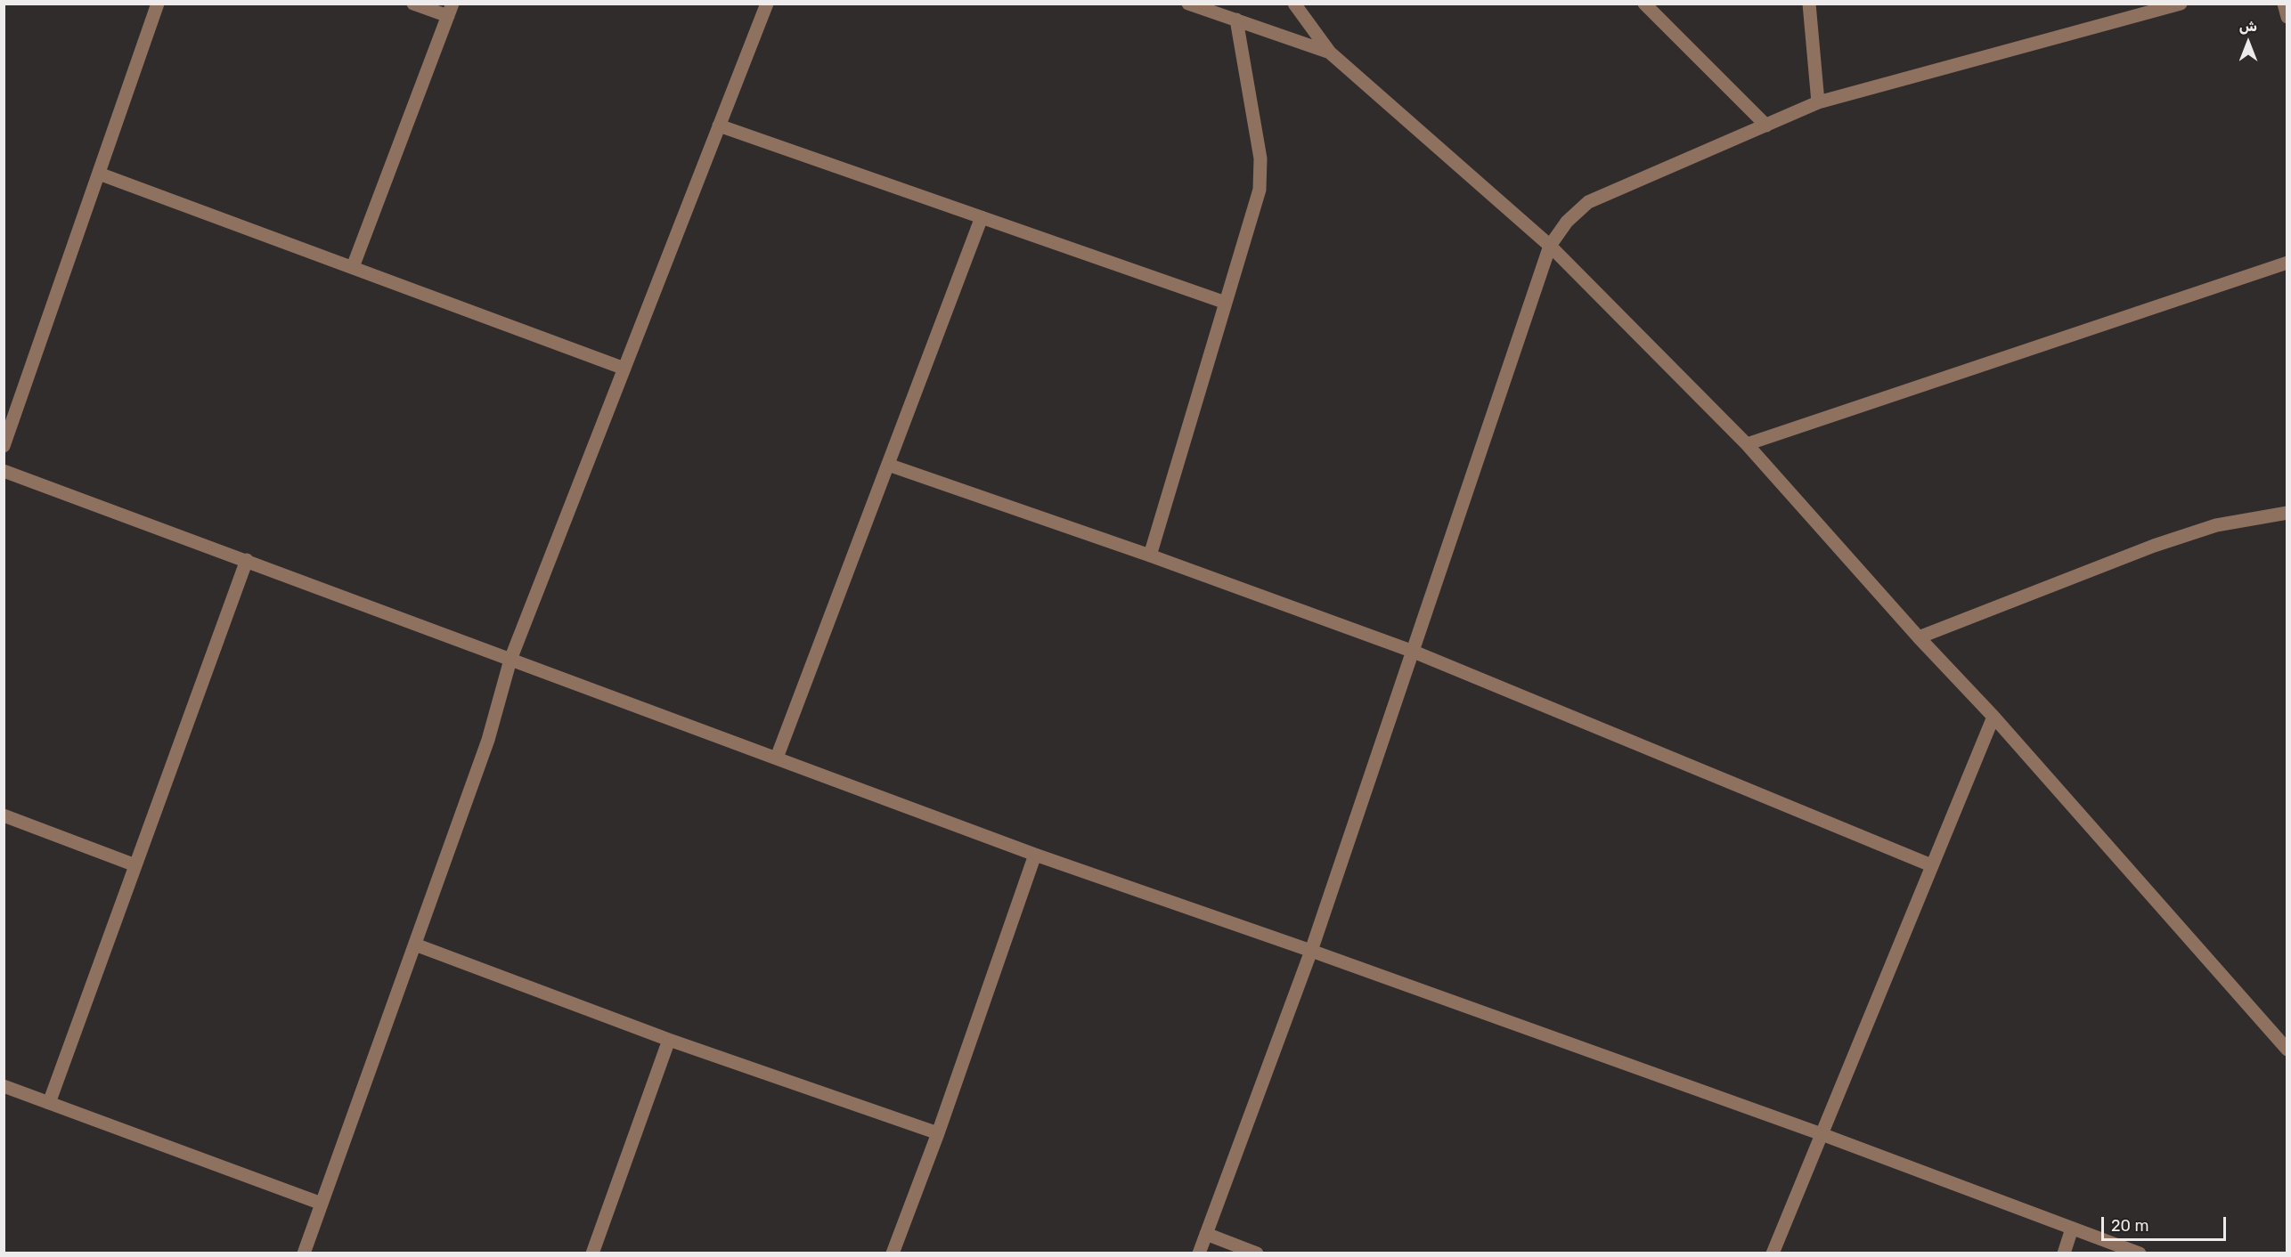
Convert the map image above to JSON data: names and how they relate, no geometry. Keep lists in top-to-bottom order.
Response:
{
  "scale_bar": "20 m",
  "north": "top"
}
